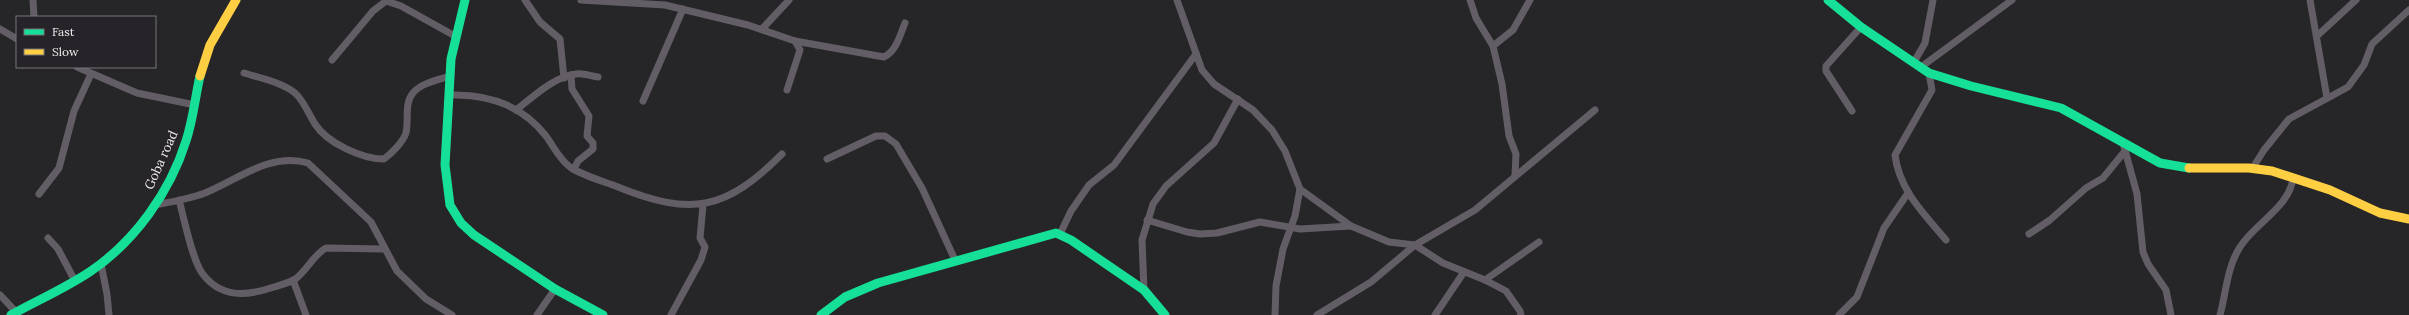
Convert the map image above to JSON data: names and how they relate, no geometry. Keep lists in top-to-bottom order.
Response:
{
  "streets": {
    "street": ["Goba road"]
  },
  "legend": ["Fast", "Slow"]
}
